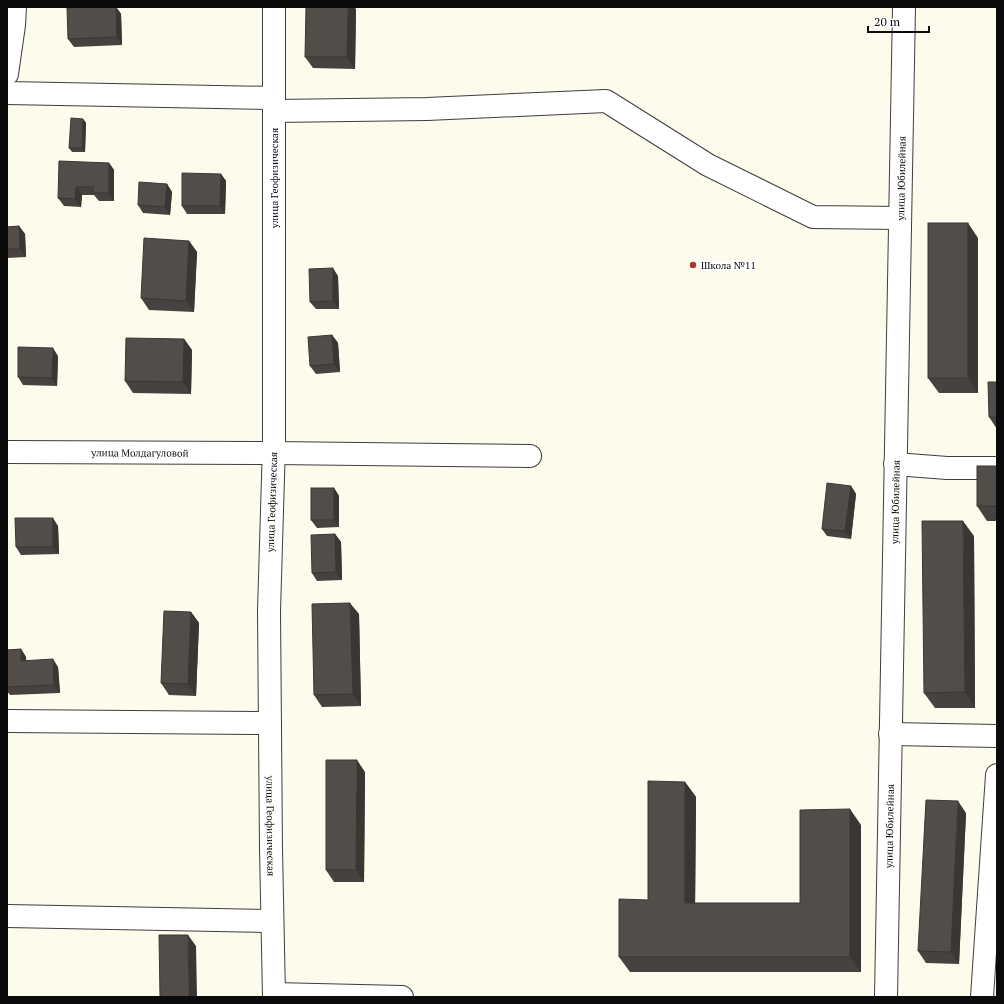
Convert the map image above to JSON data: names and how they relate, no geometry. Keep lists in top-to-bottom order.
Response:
{
  "streets": {
    "street": ["улица Геофизическая", "улица Юбилейная", "улица Молдагуловой"]
  },
  "crossings": [
    ["улица Геофизическая", "улица Молдагуловой"]
  ],
  "places": ["Школа №11"],
  "scale_bar": "20 m"
}
